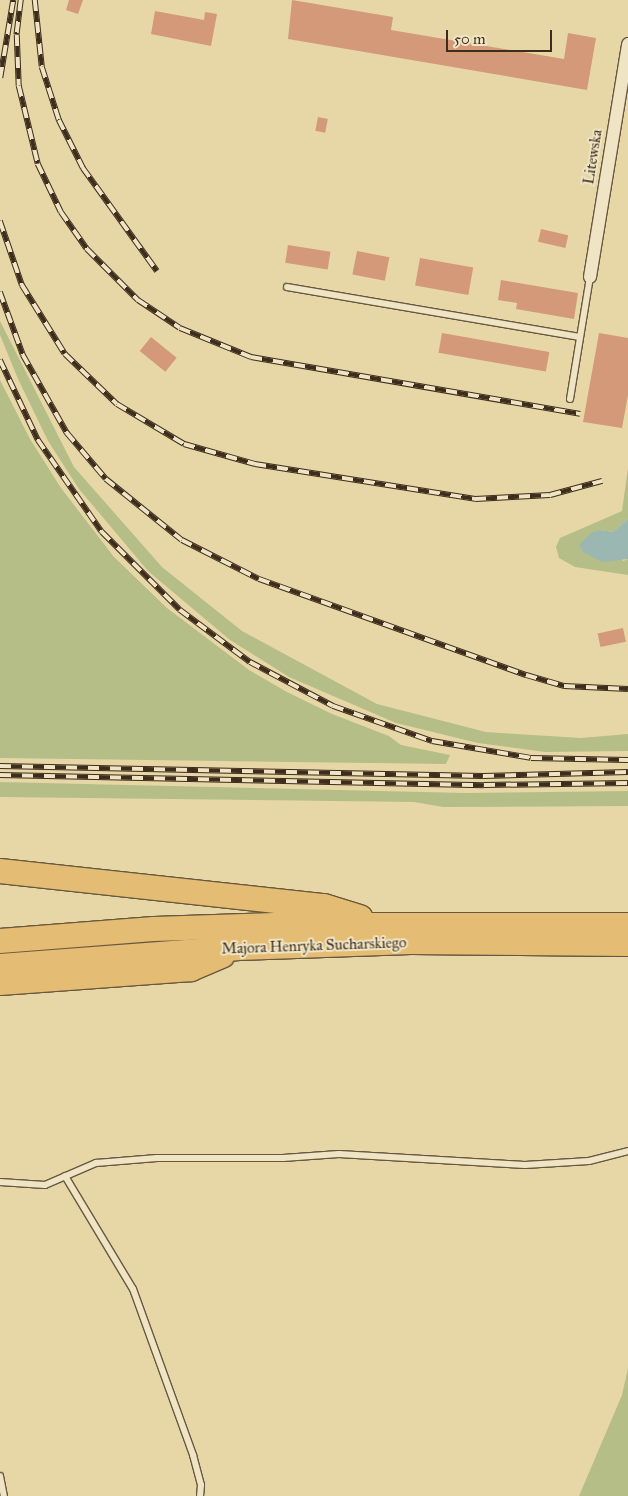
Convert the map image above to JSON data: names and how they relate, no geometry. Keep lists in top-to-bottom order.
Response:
{
  "streets": {
    "highway": ["Majora Henryka Sucharskiego"],
    "street": ["Litewska"]
  },
  "scale_bar": "50 m"
}
